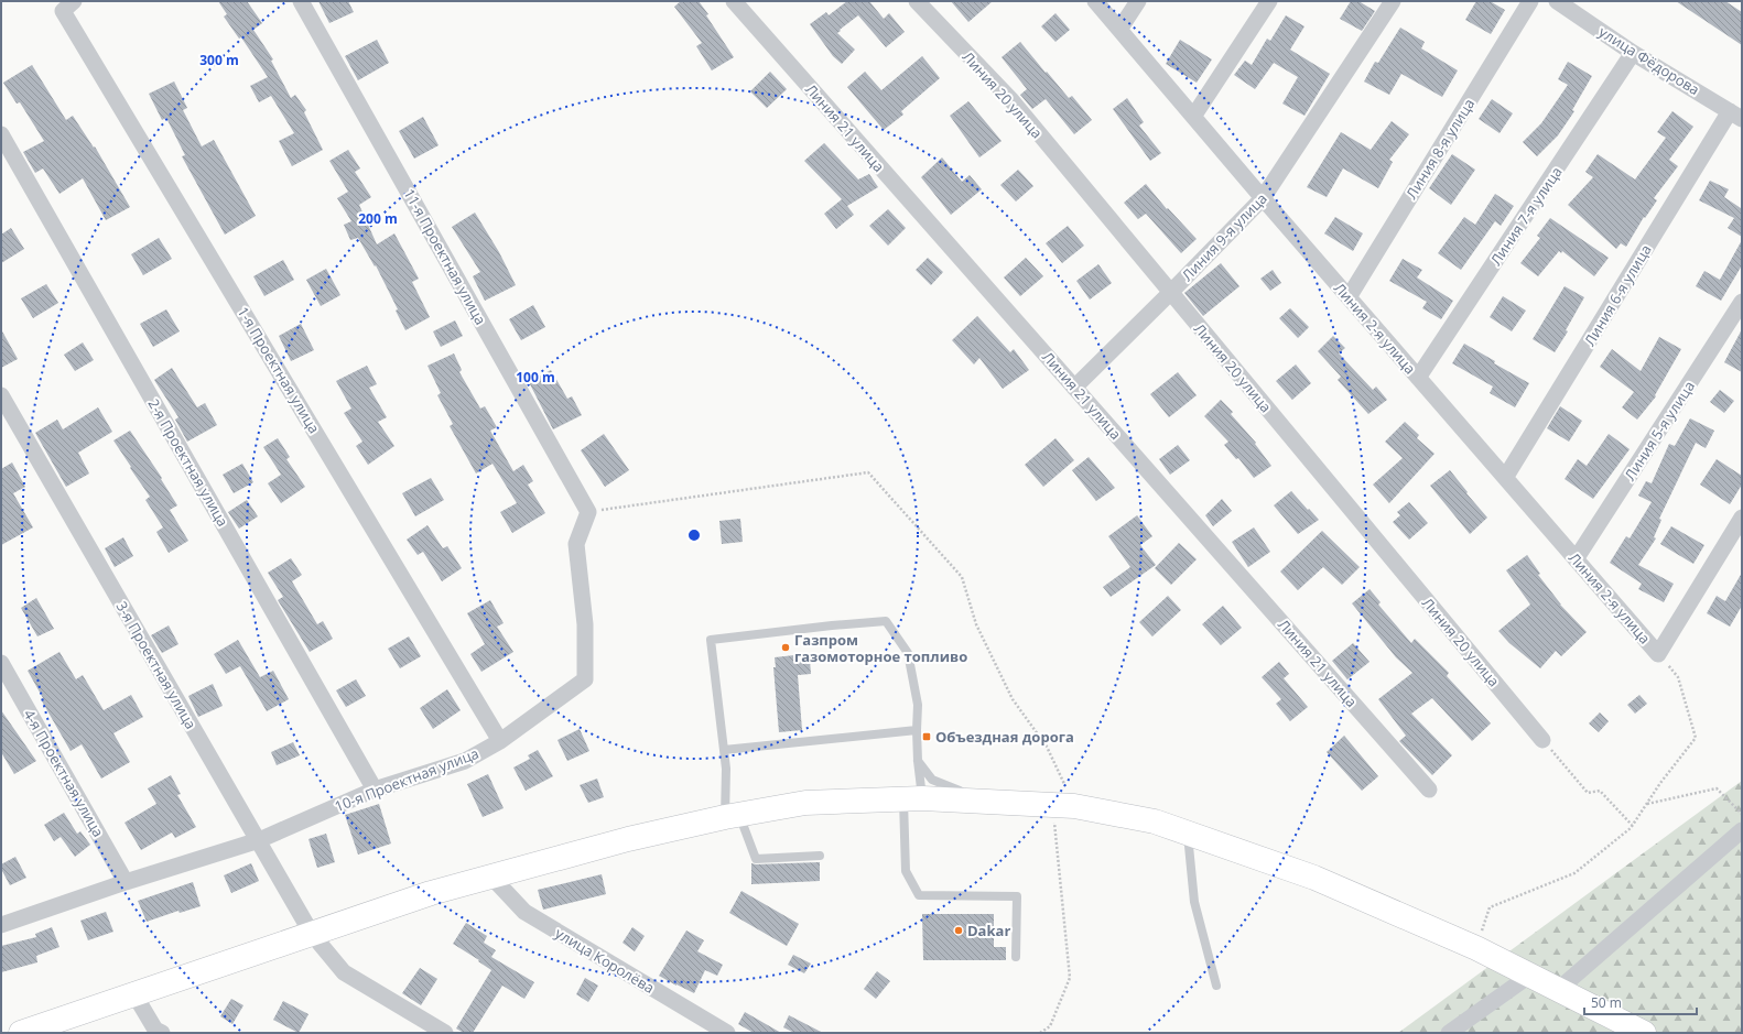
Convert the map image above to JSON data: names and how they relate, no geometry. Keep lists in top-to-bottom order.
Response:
{
  "streets": {
    "street": [
      "улица Фёдорова",
      "Линия 20 улица",
      "Линия 21 улица",
      "Линия 8-я улица",
      "Линия 7-я улица",
      "Линия 9-я улица",
      "11-я Проектная улица",
      "Линия 6-я улица",
      "Линия 2-я улица",
      "1-я Проектная улица",
      "Линия 5-я улица",
      "2-я Проектная улица",
      "3-я Проектная улица",
      "4-я Проектная улица",
      "10-я Проектная улица",
      "улица Королёва"
    ]
  },
  "crossings": [
    ["улица Фёдорова", "Линия 7-я улица"],
    ["улица Фёдорова", "Линия 6-я улица"],
    ["Линия 20 улица", "Линия 9-я улица"],
    ["Линия 21 улица", "Линия 9-я улица"],
    ["Линия 8-я улица", "Линия 2-я улица"],
    ["Линия 7-я улица", "Линия 2-я улица"],
    ["Линия 9-я улица", "Линия 2-я улица"],
    ["11-я Проектная улица", "10-я Проектная улица"],
    ["Линия 6-я улица", "Линия 2-я улица"],
    ["Линия 2-я улица", "Линия 5-я улица"],
    ["1-я Проектная улица", "10-я Проектная улица"],
    ["2-я Проектная улица", "10-я Проектная улица"],
    ["3-я Проектная улица", "10-я Проектная улица"],
    ["4-я Проектная улица", "10-я Проектная улица"]
  ],
  "places": {
    "other": ["Газпром газомоторное топливо", "Dakar"],
    "transit": ["Объездная дорога"]
  },
  "scale_bar": "50 m",
  "rings": ["300 m", "200 m", "100 m"]
}
